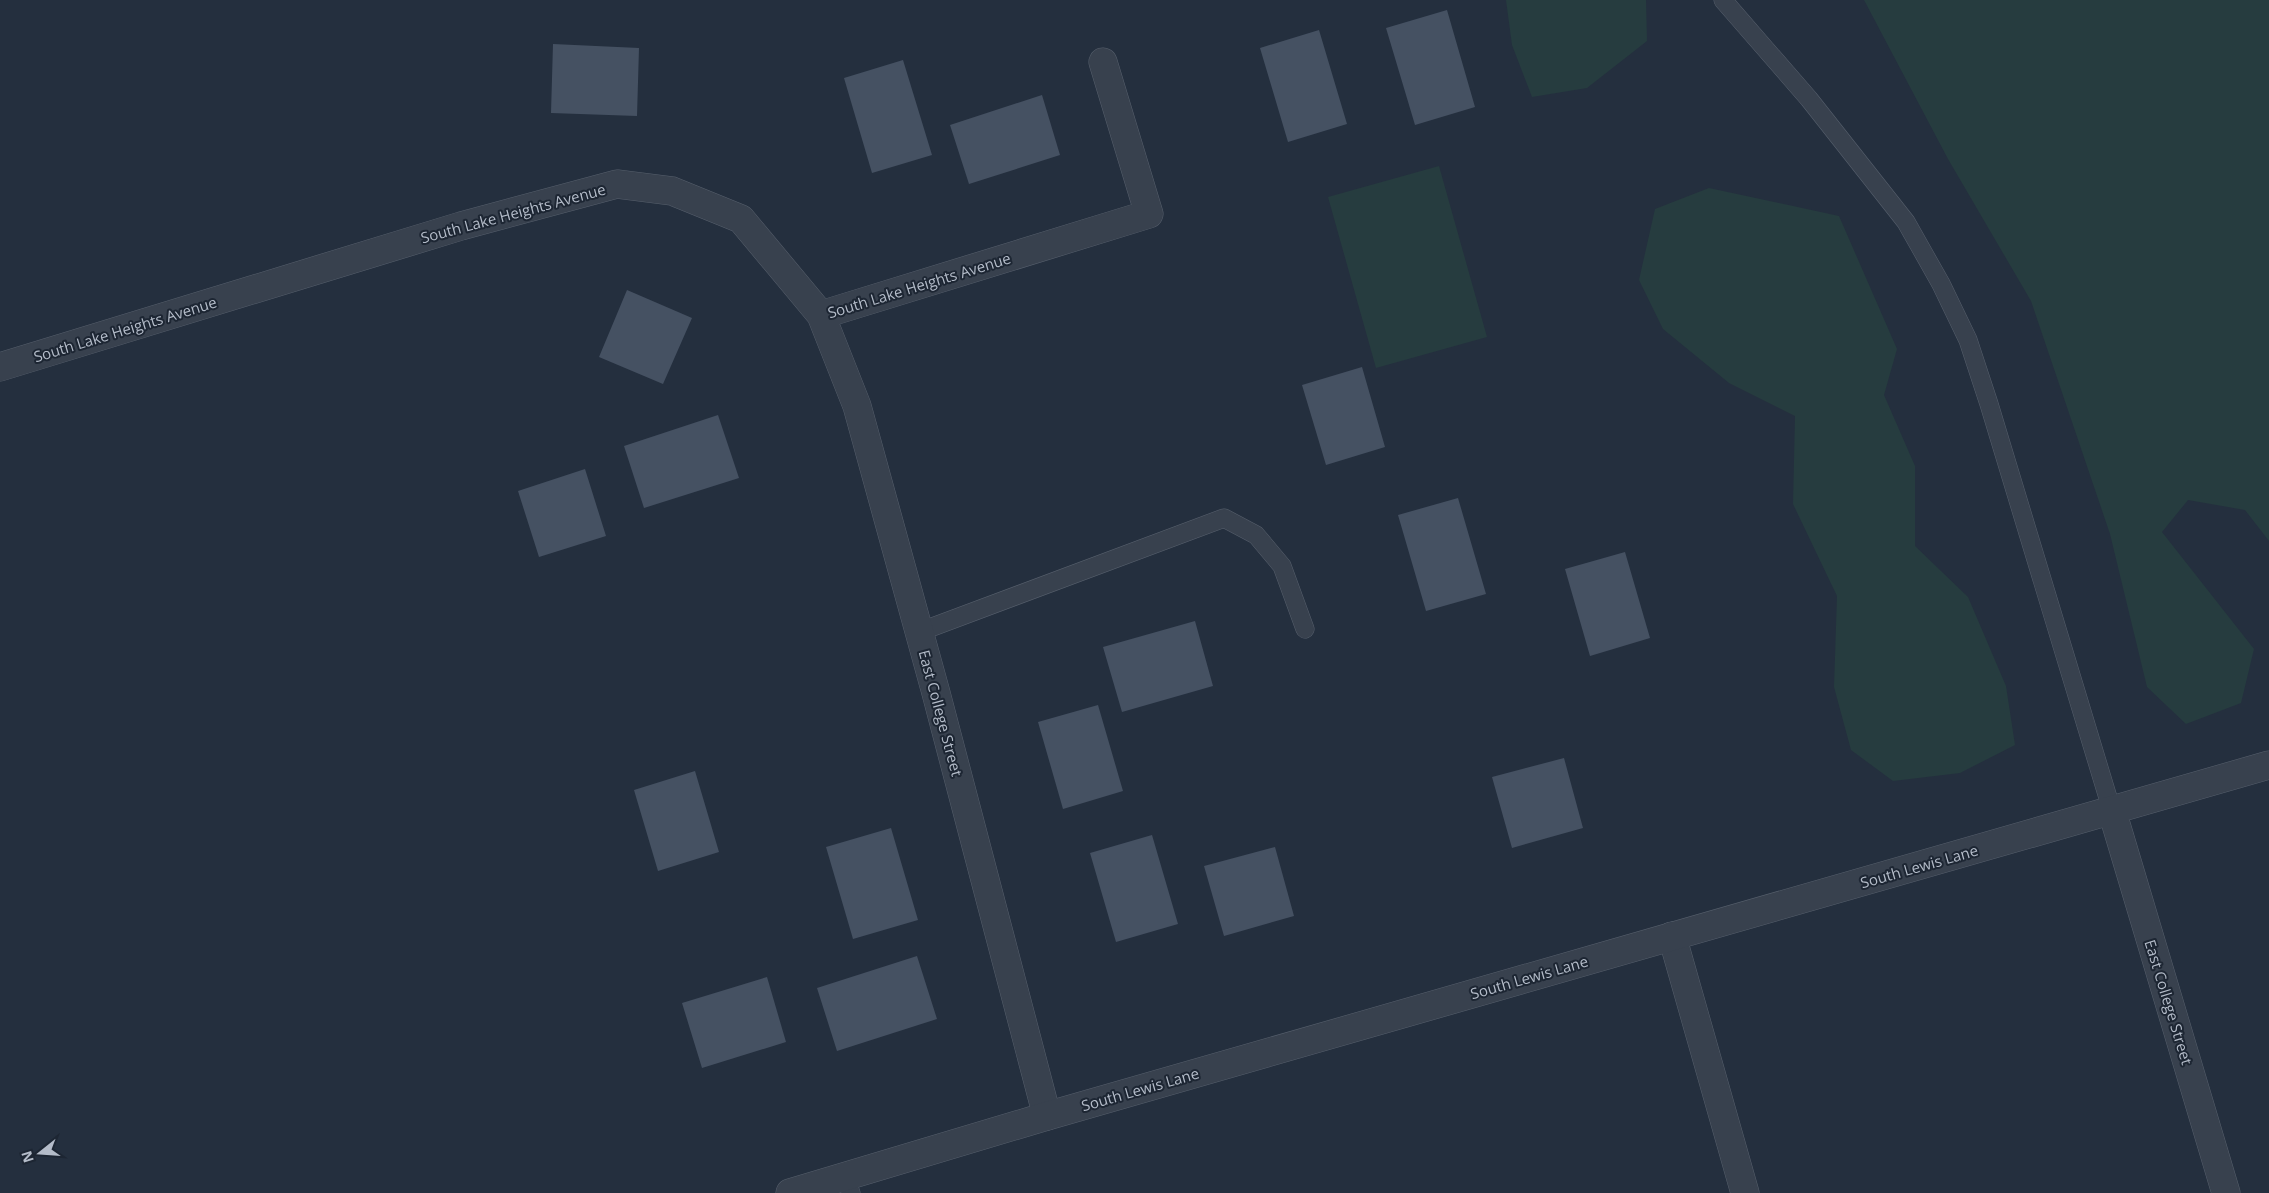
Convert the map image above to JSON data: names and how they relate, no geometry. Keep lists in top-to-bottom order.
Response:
{
  "streets": {
    "street": ["South Lake Heights Avenue", "East College Street", "South Lewis Lane"]
  },
  "crossings": [
    ["South Lake Heights Avenue", "East College Street"],
    ["East College Street", "South Lewis Lane"]
  ],
  "north": "left"
}
